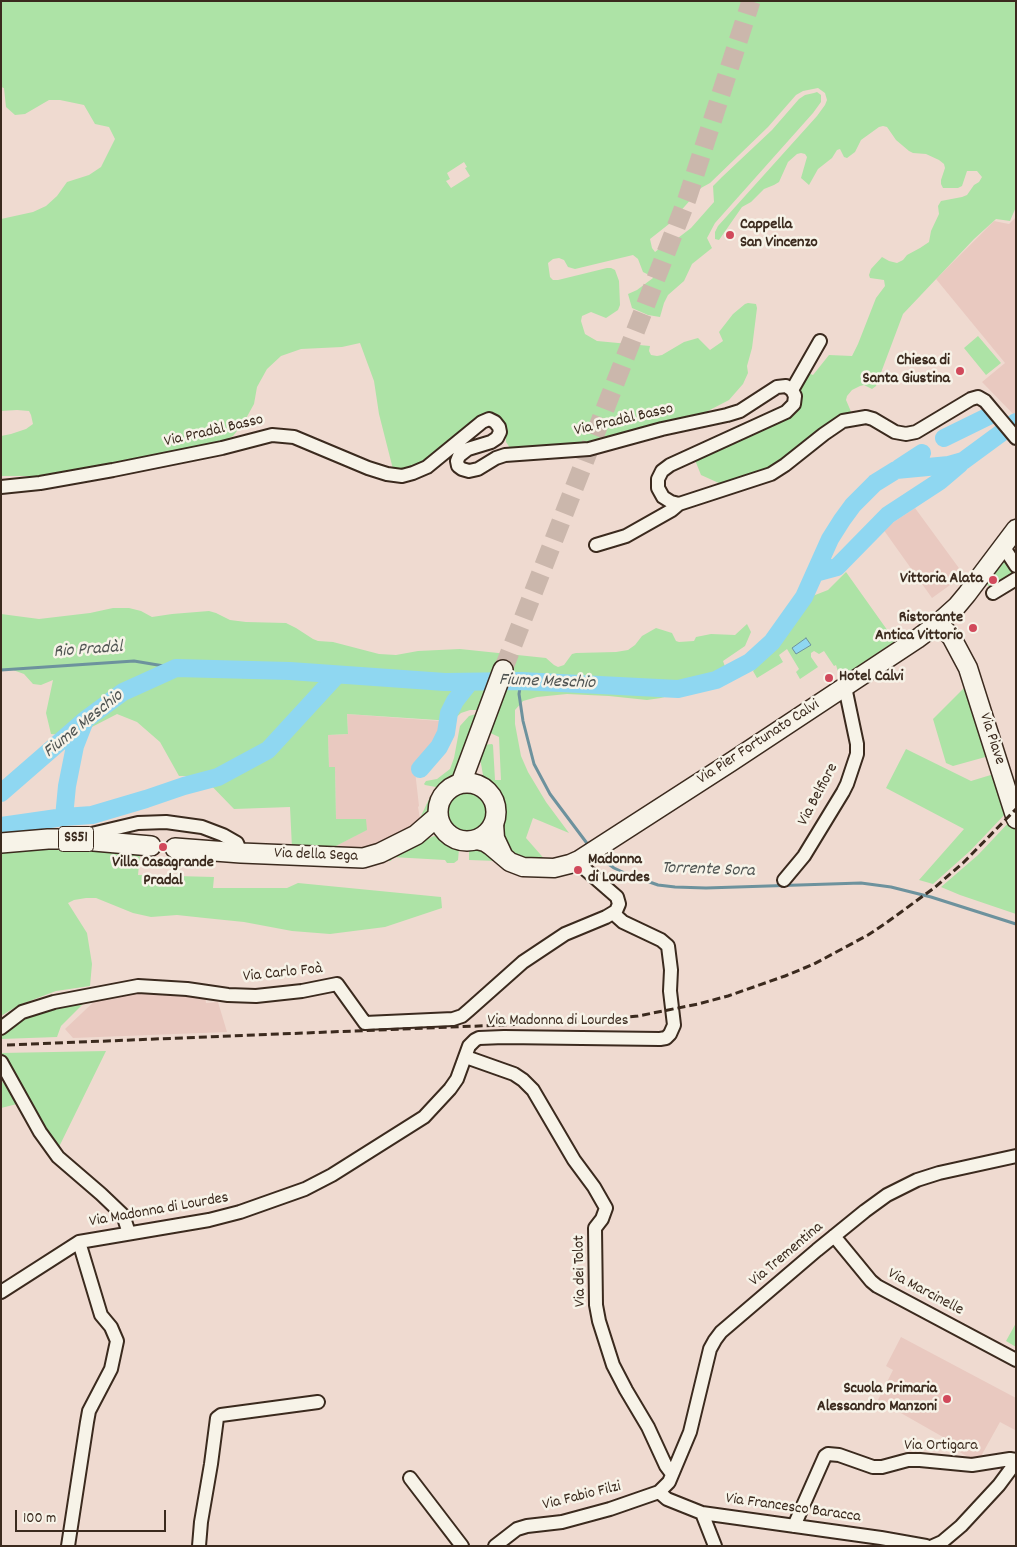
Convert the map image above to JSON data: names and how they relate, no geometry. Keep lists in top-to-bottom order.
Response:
{
  "streets": {
    "main road": [
      "Via Piave",
      "Via Pier Fortunato Calvi",
      "SS51",
      "Via della Sega"
    ],
    "street": [
      "Via Pradàl Basso",
      "Via Belfiore",
      "Via Carlo Foà",
      "Via Madonna di Lourdes",
      "Via Trementina",
      "Via dei Tolot",
      "Via Marcinelle",
      "Via Ortigara",
      "Via Fabio Filzi",
      "Via Francesco Baracca"
    ]
  },
  "crossings": [
    ["Via Piave", "Via Pier Fortunato Calvi"],
    ["Via Pier Fortunato Calvi", "Via Belfiore"],
    ["Via Carlo Foà", "Via Madonna di Lourdes"],
    ["Via Madonna di Lourdes", "Via dei Tolot"],
    ["Via Trementina", "Via dei Tolot"],
    ["Via Trementina", "Via Marcinelle"],
    ["Via Ortigara", "Via Francesco Baracca"],
    ["Via Fabio Filzi", "Via Francesco Baracca"]
  ],
  "water": ["Rio Pradàl", "Fiume Meschio", "Torrente Sora"],
  "places": [
    "Cappella San Vincenzo",
    "Chiesa di Santa Giustina",
    "Vittoria Alata",
    "Ristorante Antica Vittorio",
    "Hotel Calvi",
    "Villa Casagrande Pradal",
    "Madonna di Lourdes",
    "Scuola Primaria Alessandro Manzoni"
  ],
  "scale_bar": "100 m"
}
